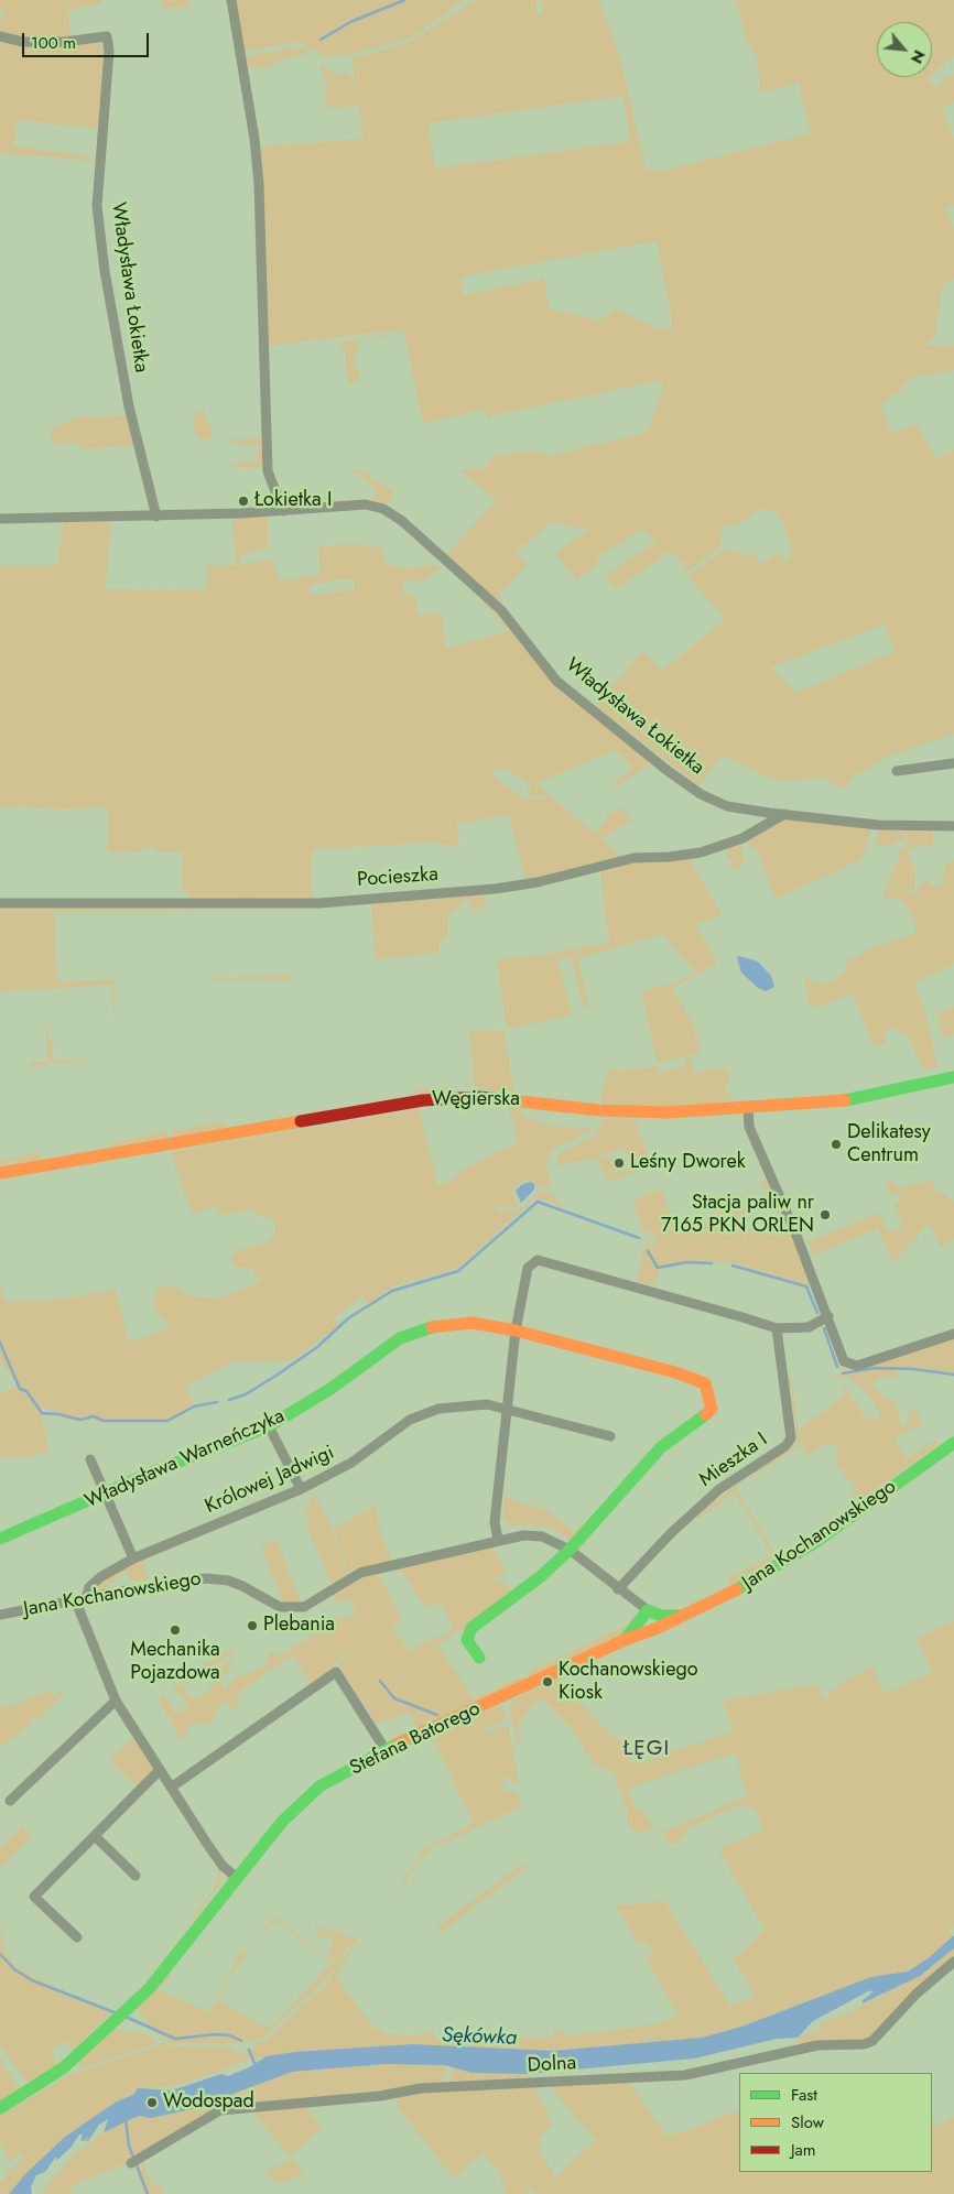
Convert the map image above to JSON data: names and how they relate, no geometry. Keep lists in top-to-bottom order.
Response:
{
  "streets": {
    "street": [
      "Władysława Łokietka",
      "Pocieszka",
      "Węgierska",
      "Władysława Warneńczyka",
      "Mieszka I",
      "Królowej Jadwigi",
      "Jana Kochanowskiego",
      "Stefana Batorego",
      "Dolna"
    ]
  },
  "crossings": [
    ["Władysława Łokietka", "Pocieszka"],
    ["Władysława Warneńczyka", "Jana Kochanowskiego"],
    ["Mieszka I", "Jana Kochanowskiego"],
    ["Królowej Jadwigi", "Jana Kochanowskiego"],
    ["Jana Kochanowskiego", "Stefana Batorego"]
  ],
  "districts": ["ŁĘGI"],
  "water": ["Sękówka"],
  "places": [
    "Łokietka I",
    "Delikatesy Centrum",
    "Leśny Dworek",
    "Stacja paliw nr 7165 PKN ORLEN",
    "Plebania",
    "Mechanika Pojazdowa",
    "Kochanowskiego Kiosk",
    "Wodospad"
  ],
  "legend": ["Fast", "Slow", "Jam"],
  "scale_bar": "100 m",
  "north": "bottom right"
}
